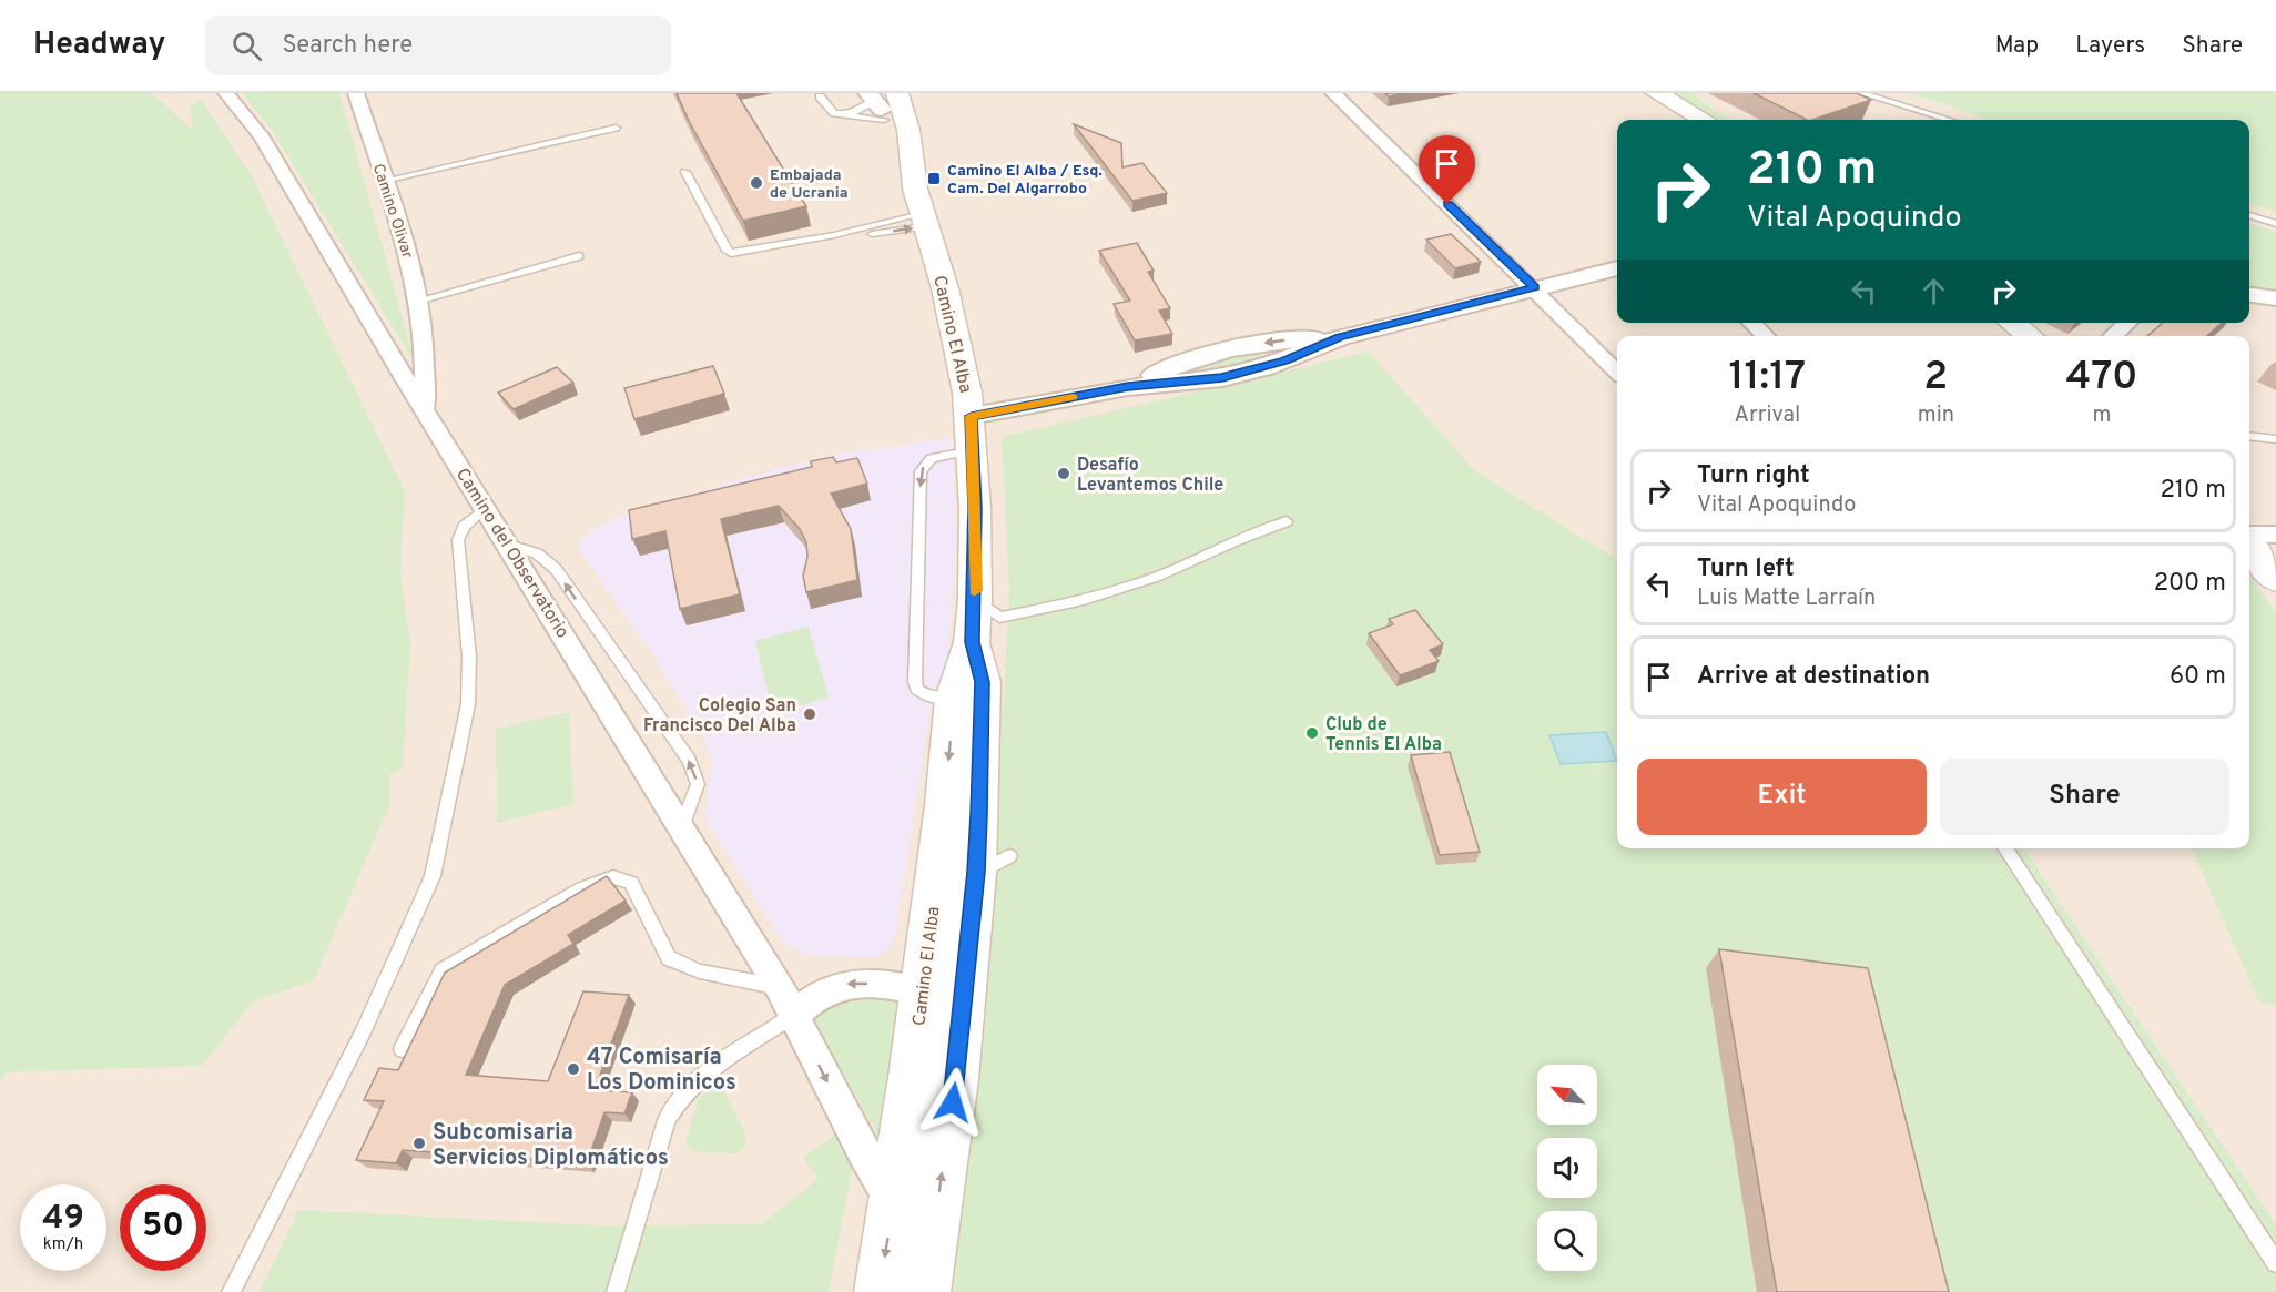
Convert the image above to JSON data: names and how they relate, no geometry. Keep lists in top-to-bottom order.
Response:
{
  "streets": {
    "main road": ["Camino El Alba"],
    "street": ["Camino Olivar", "Camino del Observatorio"]
  },
  "crossings": [
    ["Camino Olivar", "Camino del Observatorio"],
    ["Camino El Alba", "Camino del Observatorio"]
  ],
  "places": {
    "transit": ["Camino El Alba / Esq. Cam. Del Algarrobo"],
    "other": [
      "Embajada de Ucrania",
      "Desafío Levantemos Chile",
      "Colegio San Francisco Del Alba",
      "Club de Tennis El Alba",
      "47 Comisaría Los Dominicos",
      "Subcomisaria Servicios Diplomáticos"
    ]
  },
  "north": "top left",
  "page": {
    "header": "Headway",
    "search": "Search here",
    "nav": ["Map", "Layers", "Share"],
    "turn": ["210 m", "Vital Apoquindo"],
    "eta": [
      "11:17",
      "Arrival",
      "2",
      "min",
      "470",
      "m"
    ],
    "list": [
      {
        "name": "Turn right",
        "note": "Vital Apoquindo",
        "value": "210 m"
      },
      {
        "name": "Turn left",
        "note": "Luis Matte Larraín",
        "value": "200 m"
      },
      {
        "name": "Arrive at destination",
        "value": "60 m"
      }
    ],
    "buttons": ["Exit", "Share"],
    "speed": "49 km/h",
    "limit": "50"
  }
}
